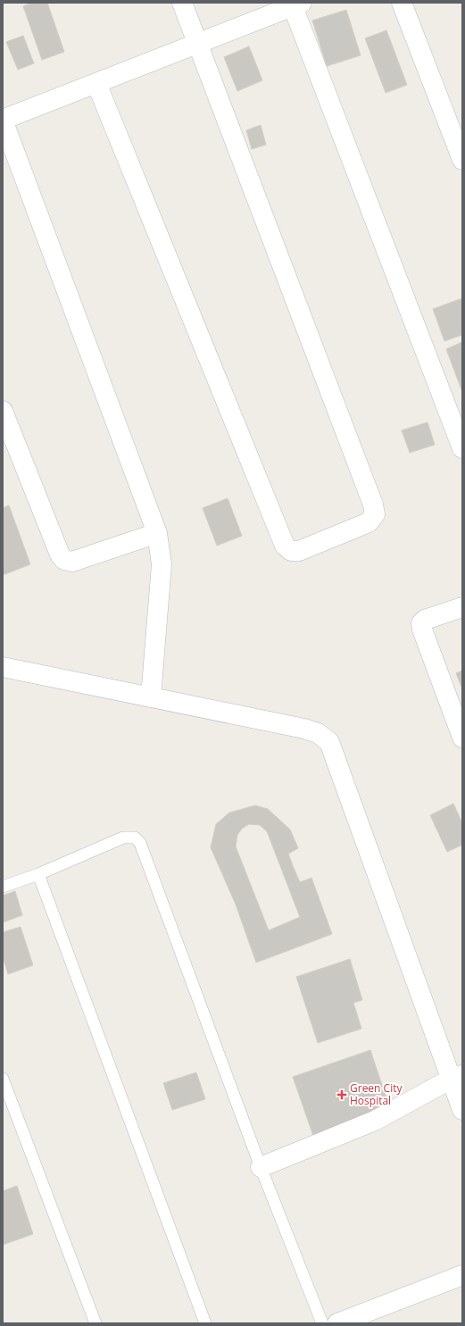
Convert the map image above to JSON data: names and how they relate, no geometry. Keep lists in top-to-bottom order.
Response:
{
  "places": {
    "health": ["Green City Hospital"]
  }
}
